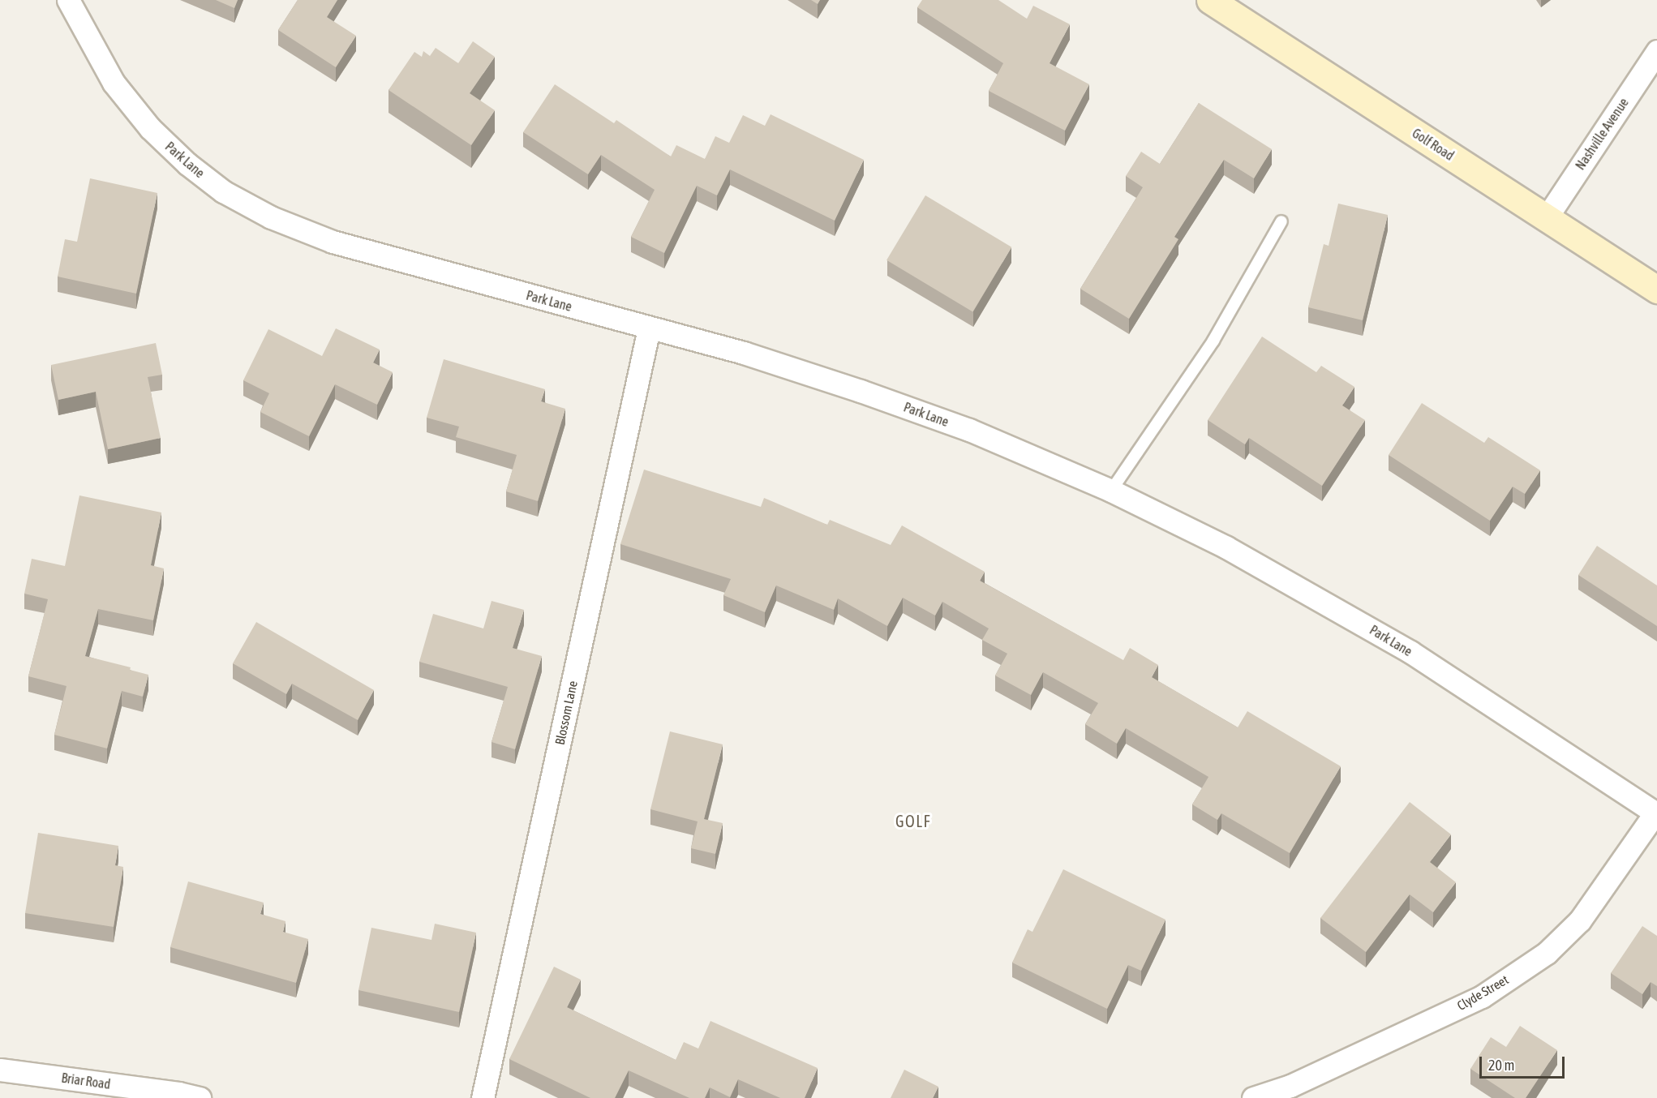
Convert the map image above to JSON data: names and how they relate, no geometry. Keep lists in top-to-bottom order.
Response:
{
  "streets": {
    "main road": ["Golf Road"],
    "street": [
      "Nashville Avenue",
      "Park Lane",
      "Blossom Lane",
      "Clyde Street",
      "Briar Road"
    ]
  },
  "crossings": [
    ["Nashville Avenue", "Golf Road"],
    ["Park Lane", "Blossom Lane"],
    ["Park Lane", "Clyde Street"]
  ],
  "districts": ["GOLF"],
  "scale_bar": "20 m"
}
